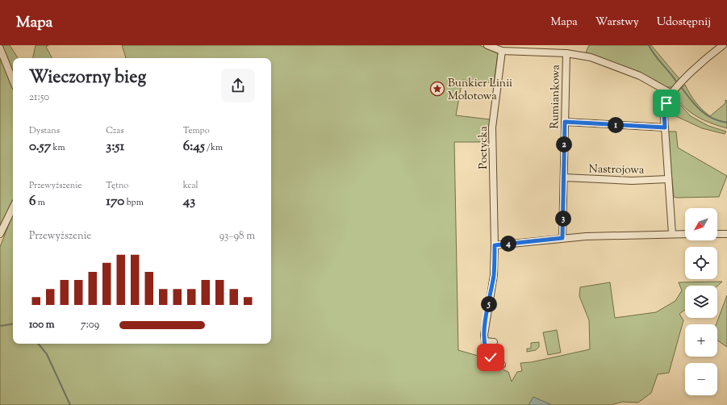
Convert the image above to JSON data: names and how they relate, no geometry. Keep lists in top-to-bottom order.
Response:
{
  "streets": {
    "street": ["Rumiankowa", "Poetycka", "Nastrojowa"]
  },
  "crossings": [
    ["Rumiankowa", "Nastrojowa"]
  ],
  "places": {
    "place": ["Bunkier Linii Mołotowa"]
  },
  "north": "bottom left",
  "page": {
    "header": "Mapa",
    "nav": ["Mapa", "Warstwy", "Udostępnij"],
    "heading": ["Wieczorny bieg", "21:50"],
    "stats": [
      ["Dystans", "0.57 km"],
      ["Czas", "3:51"],
      ["Tempo", "6:45 /km"],
      ["Przewyższenie", "6 m"],
      ["Tętno", "170 bpm"],
      ["kcal", "43"]
    ],
    "pins": [
      "1",
      "2",
      "3",
      "4",
      "5"
    ],
    "map_buttons": ["+", "−"],
    "chart": ["Przewyższenie", "93–98 m"],
    "list": [
      {
        "name": "100 m",
        "note": "7:09"
      }
    ]
  }
}
